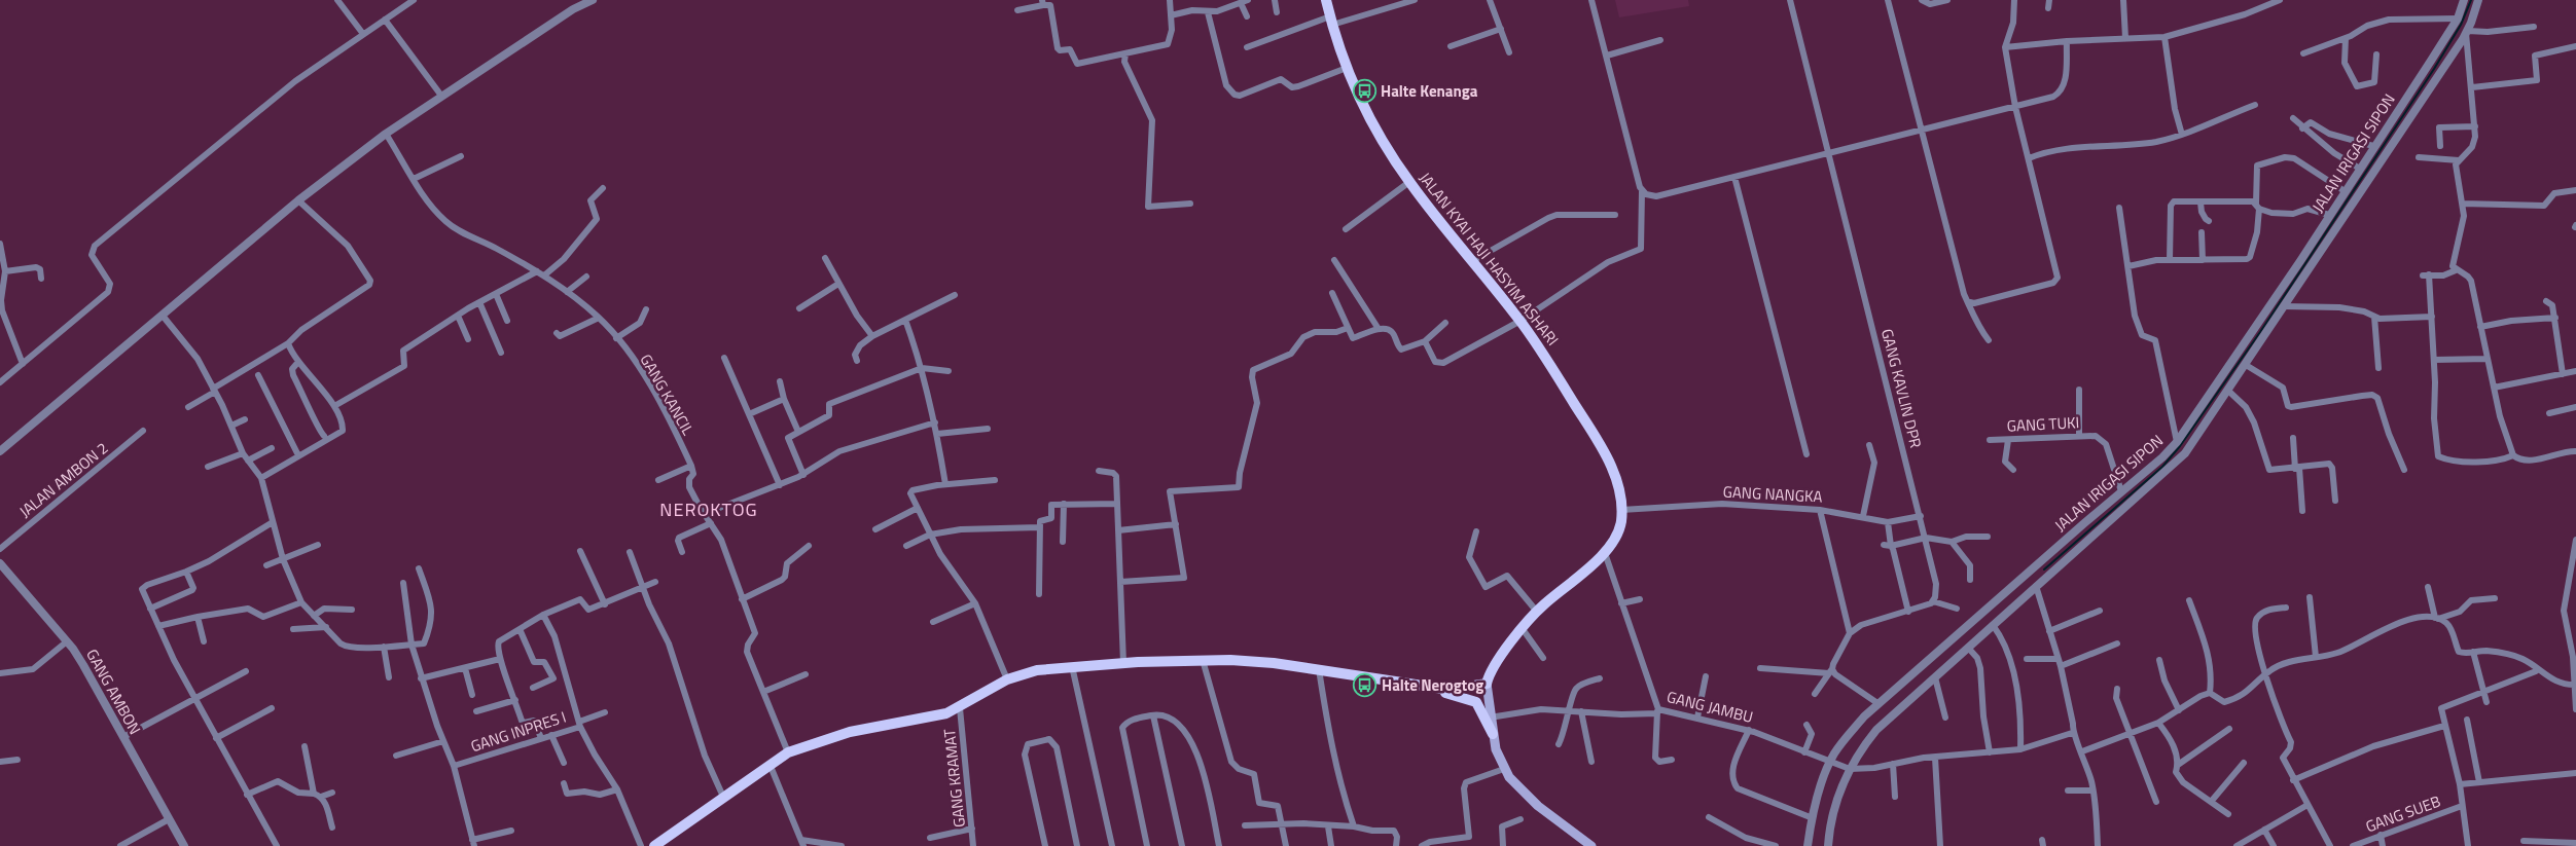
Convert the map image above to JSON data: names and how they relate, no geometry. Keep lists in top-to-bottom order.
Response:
{
  "streets": {
    "main road": ["JALAN KYAI HAJI HASYIM ASHARI"],
    "street": [
      "JALAN IRIGASI SIPON",
      "GANG KAVLIN DPR",
      "GANG KANCIL",
      "GANG TUKI",
      "JALAN AMBON 2",
      "GANG NANGKA",
      "GANG AMBON",
      "GANG JAMBU",
      "GANG INPRES I",
      "GANG KRAMAT",
      "GANG SUEB"
    ]
  },
  "crossings": [
    ["JALAN IRIGASI SIPON", "GANG TUKI"],
    ["JALAN IRIGASI SIPON", "GANG JAMBU"],
    ["JALAN KYAI HAJI HASYIM ASHARI", "GANG NANGKA"],
    ["JALAN KYAI HAJI HASYIM ASHARI", "GANG JAMBU"],
    ["GANG KAVLIN DPR", "GANG NANGKA"]
  ],
  "districts": ["NEROKTOG"],
  "places": {
    "bus stop": ["Halte Kenanga", "Halte Nerogtog"]
  }
}
